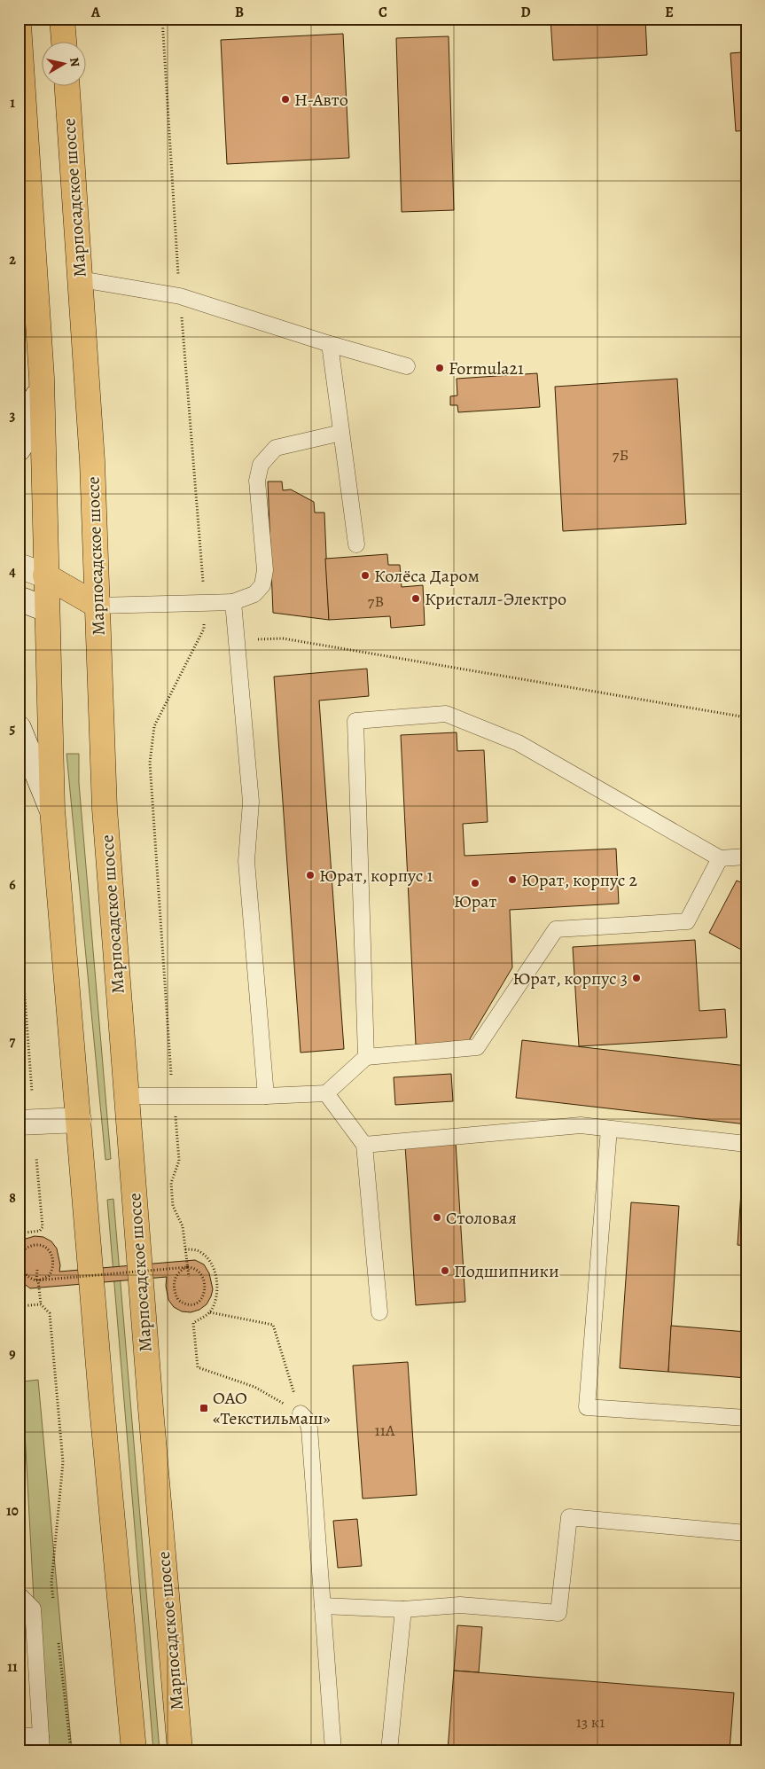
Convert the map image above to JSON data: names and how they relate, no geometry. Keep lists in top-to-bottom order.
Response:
{
  "streets": {
    "main road": ["Марпосадское шоссе"]
  },
  "places": {
    "other": [
      "Н-Авто",
      "Formula21",
      "Колёса Даром",
      "Кристалл-Электро",
      "Юрат, корпус 1",
      "Юрат, корпус 2",
      "Юрат",
      "Юрат, корпус 3",
      "Столовая",
      "Подшипники"
    ],
    "transit": ["ОАО «Текстильмаш»"]
  },
  "house_numbers": [
    "7Б",
    "7В",
    "11А",
    "13 к1"
  ],
  "north": "right",
  "grid": {
    "columns": [
      "A",
      "B",
      "C",
      "D",
      "E"
    ],
    "rows": [
      "1",
      "2",
      "3",
      "4",
      "5",
      "6",
      "7",
      "8",
      "9",
      "10",
      "11"
    ]
  }
}
